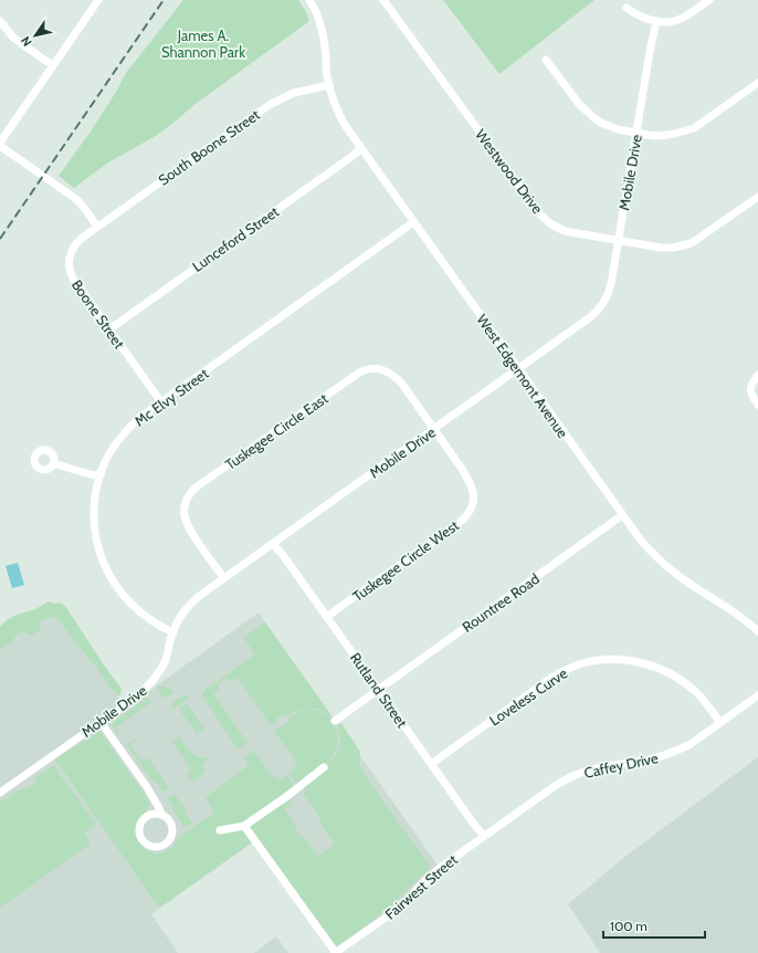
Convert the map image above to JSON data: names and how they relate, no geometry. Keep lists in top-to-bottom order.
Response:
{
  "streets": {
    "street": [
      "South Boone Street",
      "Westwood Drive",
      "Mobile Drive",
      "Lunceford Street",
      "Boone Street",
      "West Edgemont Avenue",
      "Mc Elvy Street",
      "Tuskegee Circle East",
      "Tuskegee Circle West",
      "Rountree Road",
      "Rutland Street",
      "Loveless Curve",
      "Caffey Drive",
      "Fairwest Street"
    ]
  },
  "crossings": [
    ["South Boone Street", "Boone Street"],
    ["South Boone Street", "West Edgemont Avenue"],
    ["Westwood Drive", "Mobile Drive"],
    ["Mobile Drive", "West Edgemont Avenue"],
    ["Mobile Drive", "Mc Elvy Street"],
    ["Mobile Drive", "Tuskegee Circle East"],
    ["Mobile Drive", "Tuskegee Circle West"],
    ["Mobile Drive", "Rutland Street"],
    ["Lunceford Street", "Boone Street"],
    ["Lunceford Street", "West Edgemont Avenue"],
    ["Boone Street", "Mc Elvy Street"],
    ["West Edgemont Avenue", "Mc Elvy Street"],
    ["West Edgemont Avenue", "Rountree Road"],
    ["Tuskegee Circle East", "Tuskegee Circle West"],
    ["Tuskegee Circle West", "Rutland Street"],
    ["Rountree Road", "Rutland Street"],
    ["Rutland Street", "Loveless Curve"],
    ["Rutland Street", "Caffey Drive"],
    ["Rutland Street", "Fairwest Street"],
    ["Loveless Curve", "Caffey Drive"],
    ["Caffey Drive", "Fairwest Street"]
  ],
  "parks": ["James A. Shannon Park"],
  "scale_bar": "100 m",
  "north": "bottom left"
}
